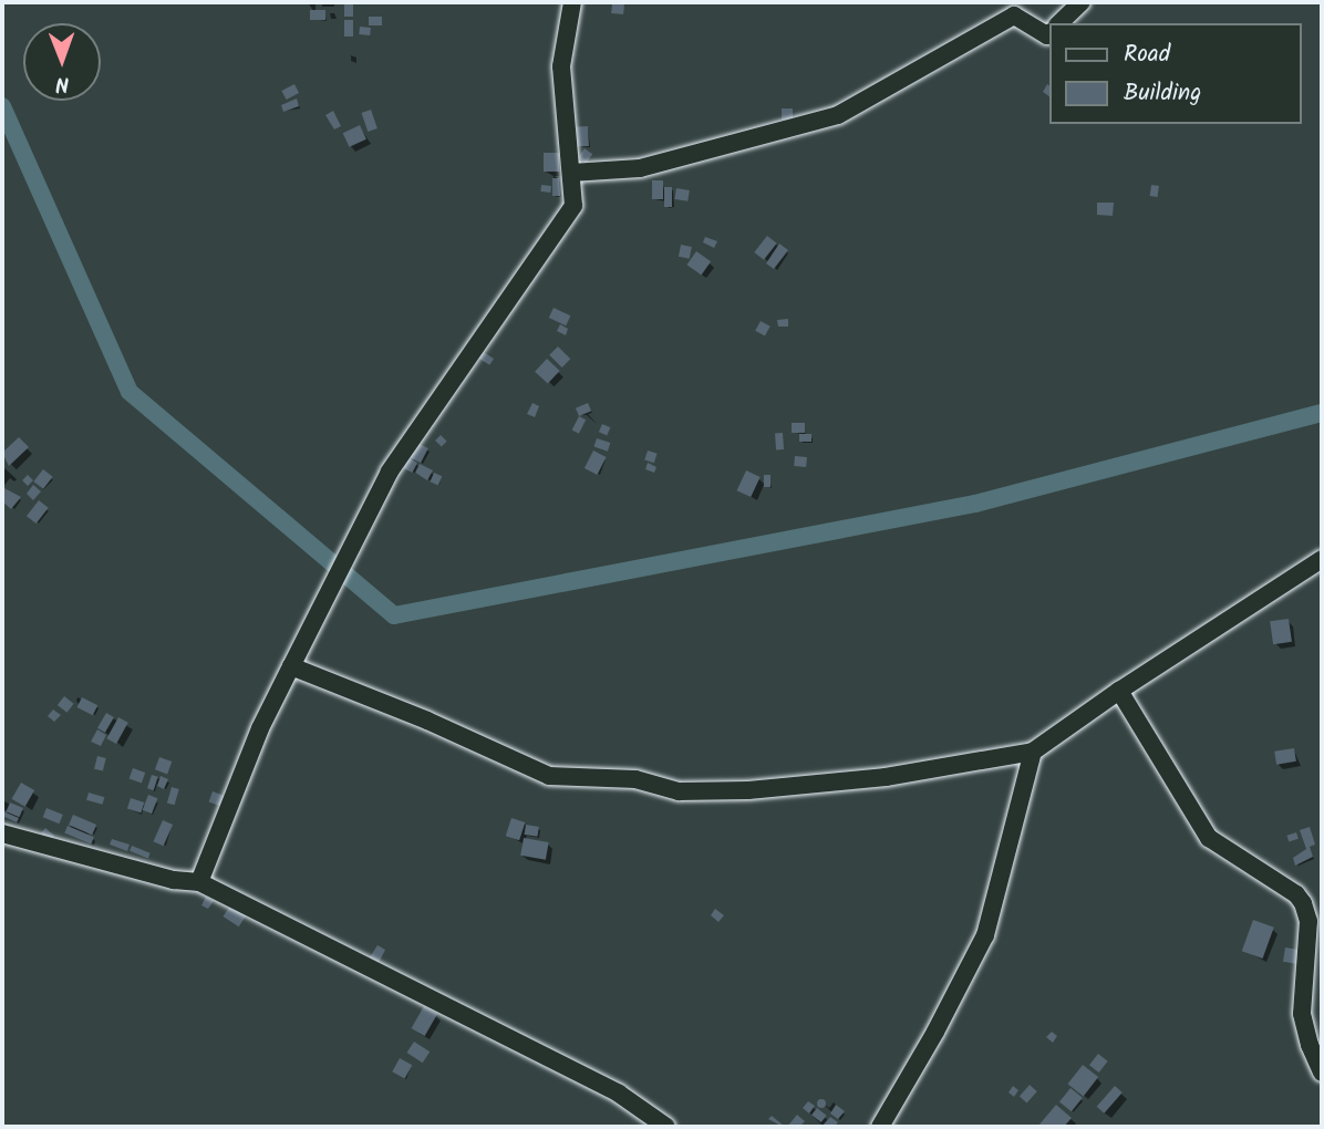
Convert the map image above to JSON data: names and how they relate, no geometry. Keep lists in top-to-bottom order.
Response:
{
  "legend": ["Road", "Building"],
  "north": "bottom"
}
